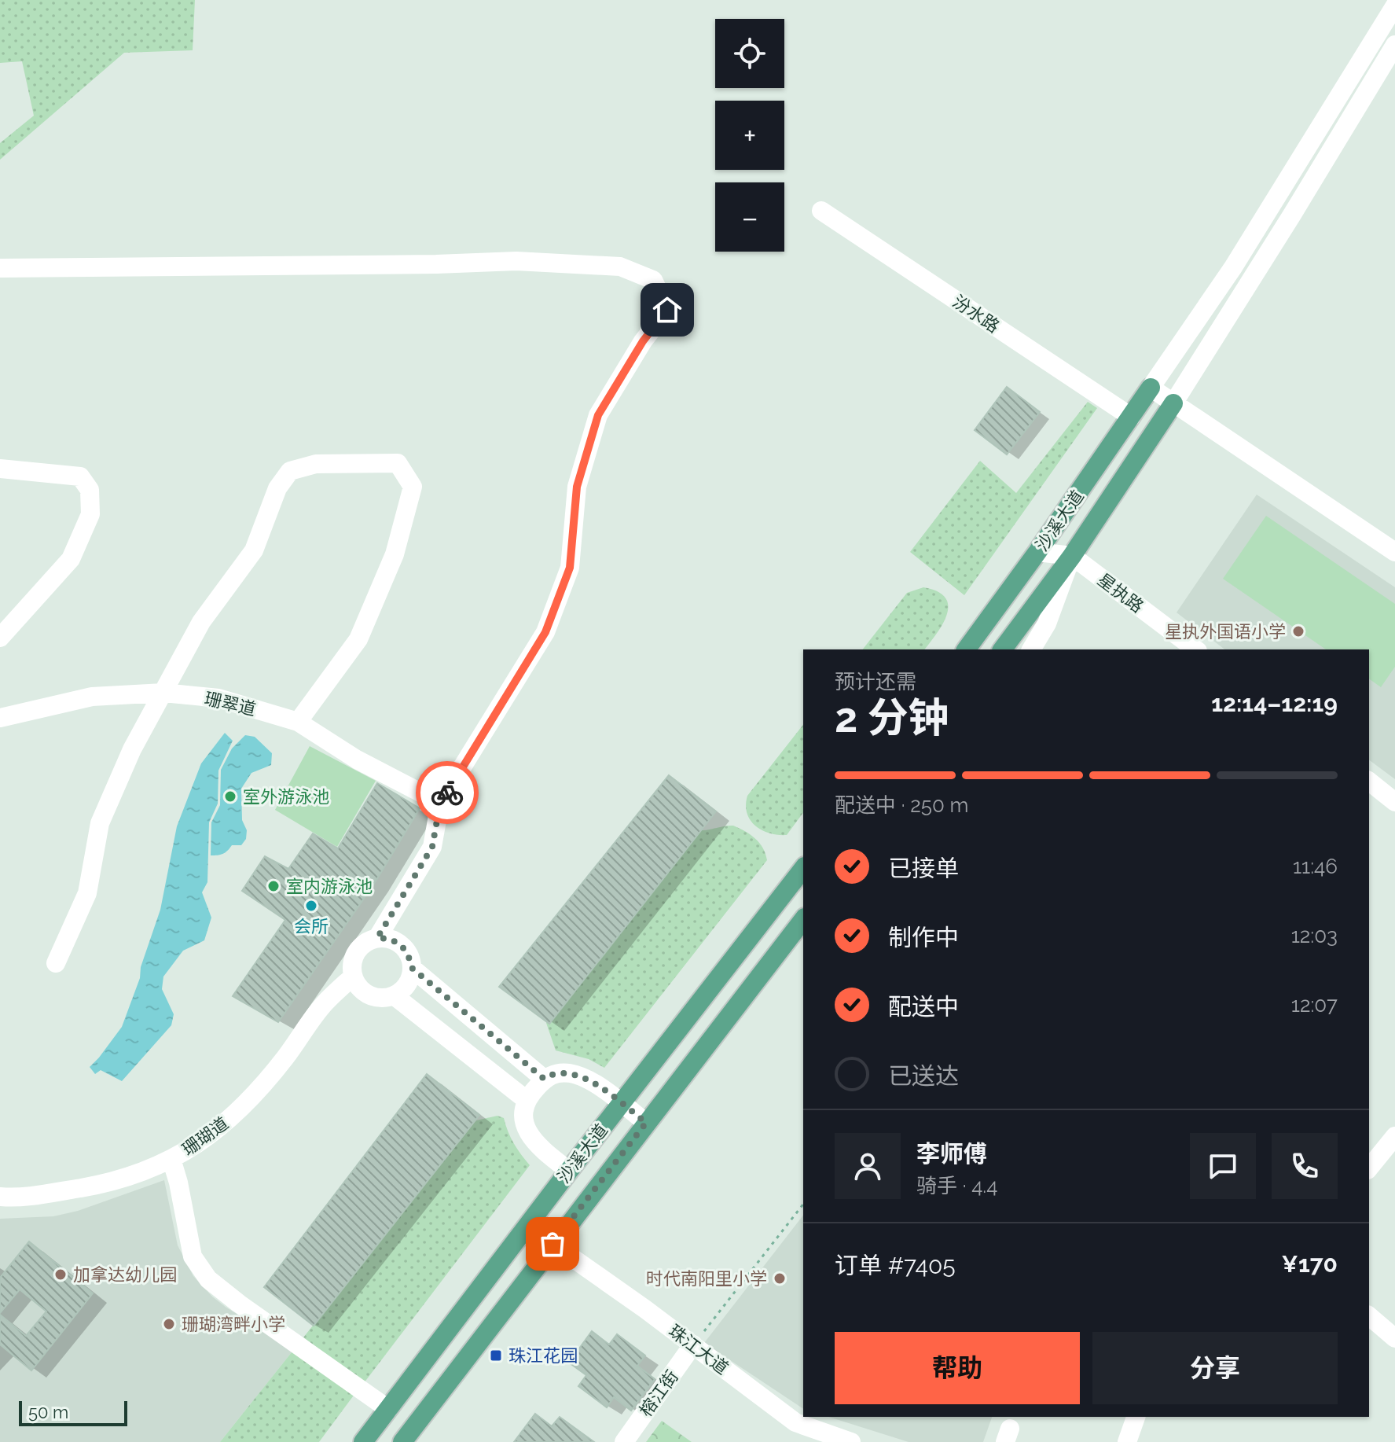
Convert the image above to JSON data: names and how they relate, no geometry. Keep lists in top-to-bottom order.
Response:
{
  "streets": {
    "main road": ["沙溪大道"],
    "street": [
      "汾水路",
      "星执路",
      "珊翠道",
      "珊瑚道",
      "珠江大道",
      "榕江街"
    ]
  },
  "crossings": [
    ["汾水路", "沙溪大道"],
    ["沙溪大道", "星执路"],
    ["沙溪大道", "珠江大道"],
    ["珠江大道", "榕江街"]
  ],
  "places": {
    "other": [
      "星执外国语小学",
      "室外游泳池",
      "室内游泳池",
      "会所",
      "加拿达幼儿园",
      "时代南阳里小学",
      "珊瑚湾畔小学"
    ],
    "transit": ["珠江花园"]
  },
  "scale_bar": "50 m",
  "page": {
    "map_buttons": ["+", "−"],
    "heading": ["2 分钟", "预计还需", "12:14–12:19"],
    "panel": [
      "李师傅",
      "骑手 · 4.4",
      "订单 #7405",
      "¥170"
    ],
    "bar": "配送中 · 250 m",
    "list": [
      ["已接单", "11:46"],
      ["制作中", "12:03"],
      ["配送中", "12:07"],
      "已送达"
    ],
    "buttons": ["帮助", "分享"],
    "scale": "50 m"
  }
}
